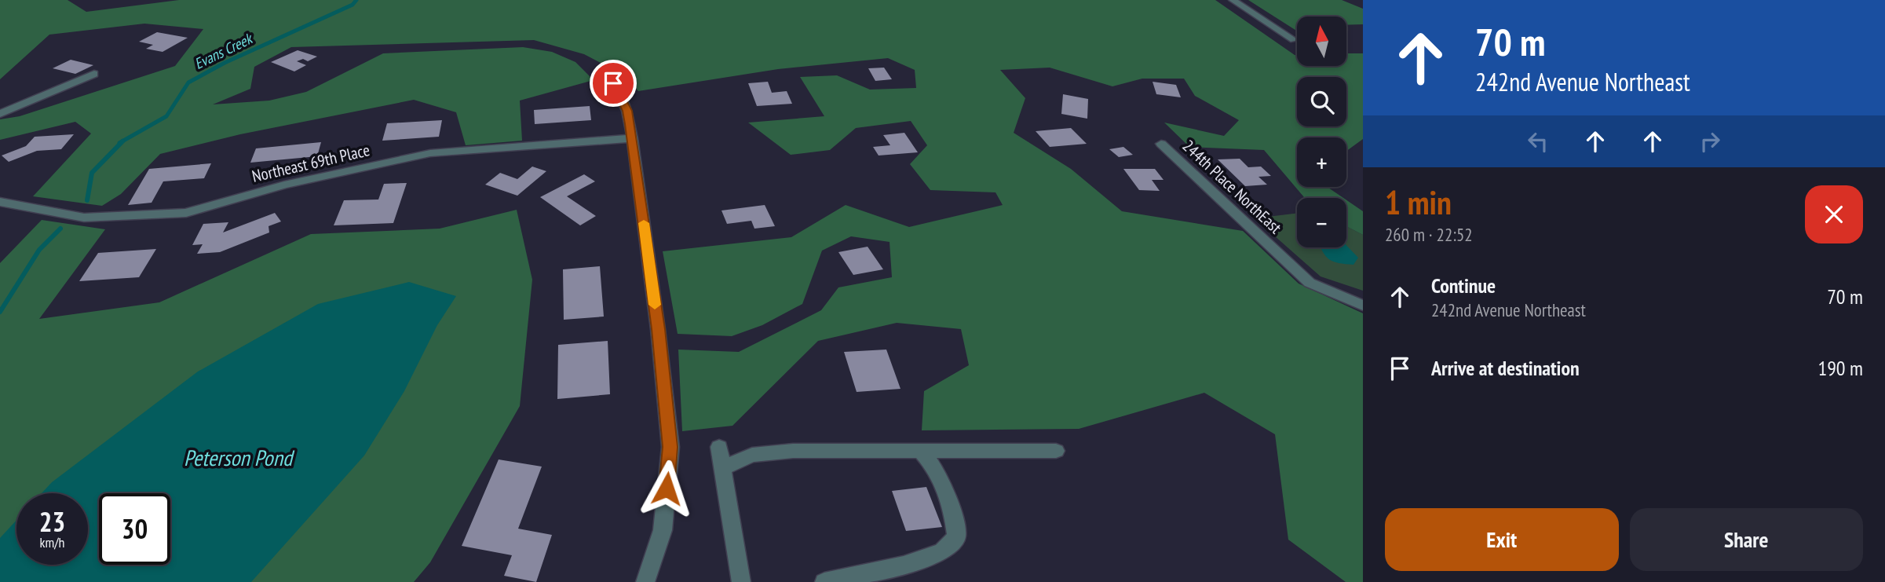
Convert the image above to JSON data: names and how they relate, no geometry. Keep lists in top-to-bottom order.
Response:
{
  "streets": {
    "street": ["Northeast 69th Place", "244th Place NorthEast"]
  },
  "water": ["Evans Creek", "Peterson Pond"],
  "north": "top",
  "page": {
    "turn": ["70 m", "242nd Avenue Northeast"],
    "map_buttons": ["+", "−"],
    "heading": ["1 min", "260 m · 22:52"],
    "list": [
      {
        "name": "Continue",
        "note": "242nd Avenue Northeast",
        "value": "70 m"
      },
      {
        "name": "Arrive at destination",
        "value": "190 m"
      }
    ],
    "speed": "23 km/h",
    "limit": "30",
    "buttons": ["Exit", "Share"]
  }
}
